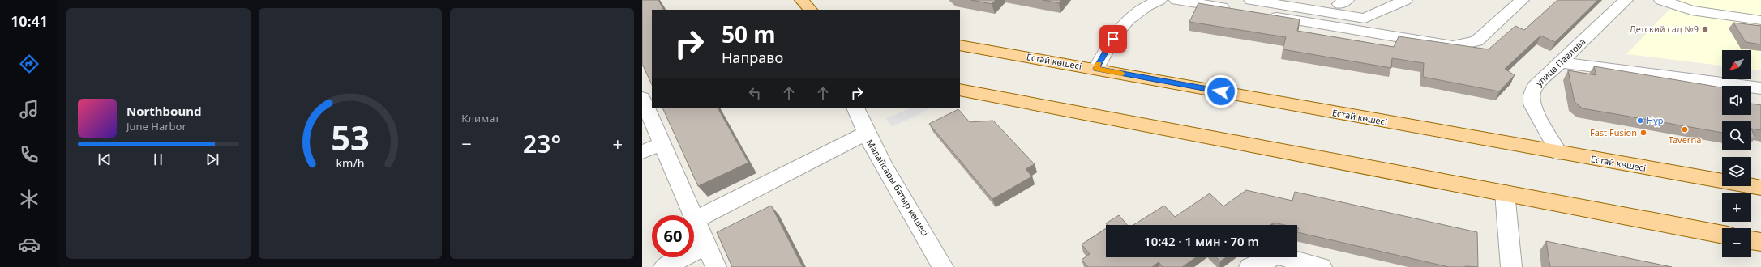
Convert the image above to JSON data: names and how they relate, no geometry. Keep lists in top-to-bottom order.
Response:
{
  "streets": {
    "main road": ["Естай көшесі"],
    "street": ["улица Павлова", "Малайсары батыр көшесі"]
  },
  "crossings": [
    ["Естай көшесі", "улица Павлова"]
  ],
  "places": [
    "Детский сад №9",
    "Нұр",
    "Taverna",
    "Fast Fusion"
  ],
  "north": "bottom left",
  "page": {
    "tabs": "10:41",
    "tile": "Климат",
    "turn": ["50 m", "Направо"],
    "map_buttons": ["+", "−"],
    "song": ["Northbound", "June Harbor"],
    "heat": ["−", "23°", "+"],
    "limit": "60",
    "trip": "10:42 · 1 мин · 70 m",
    "gauge": ["53", "km/h"]
  }
}
